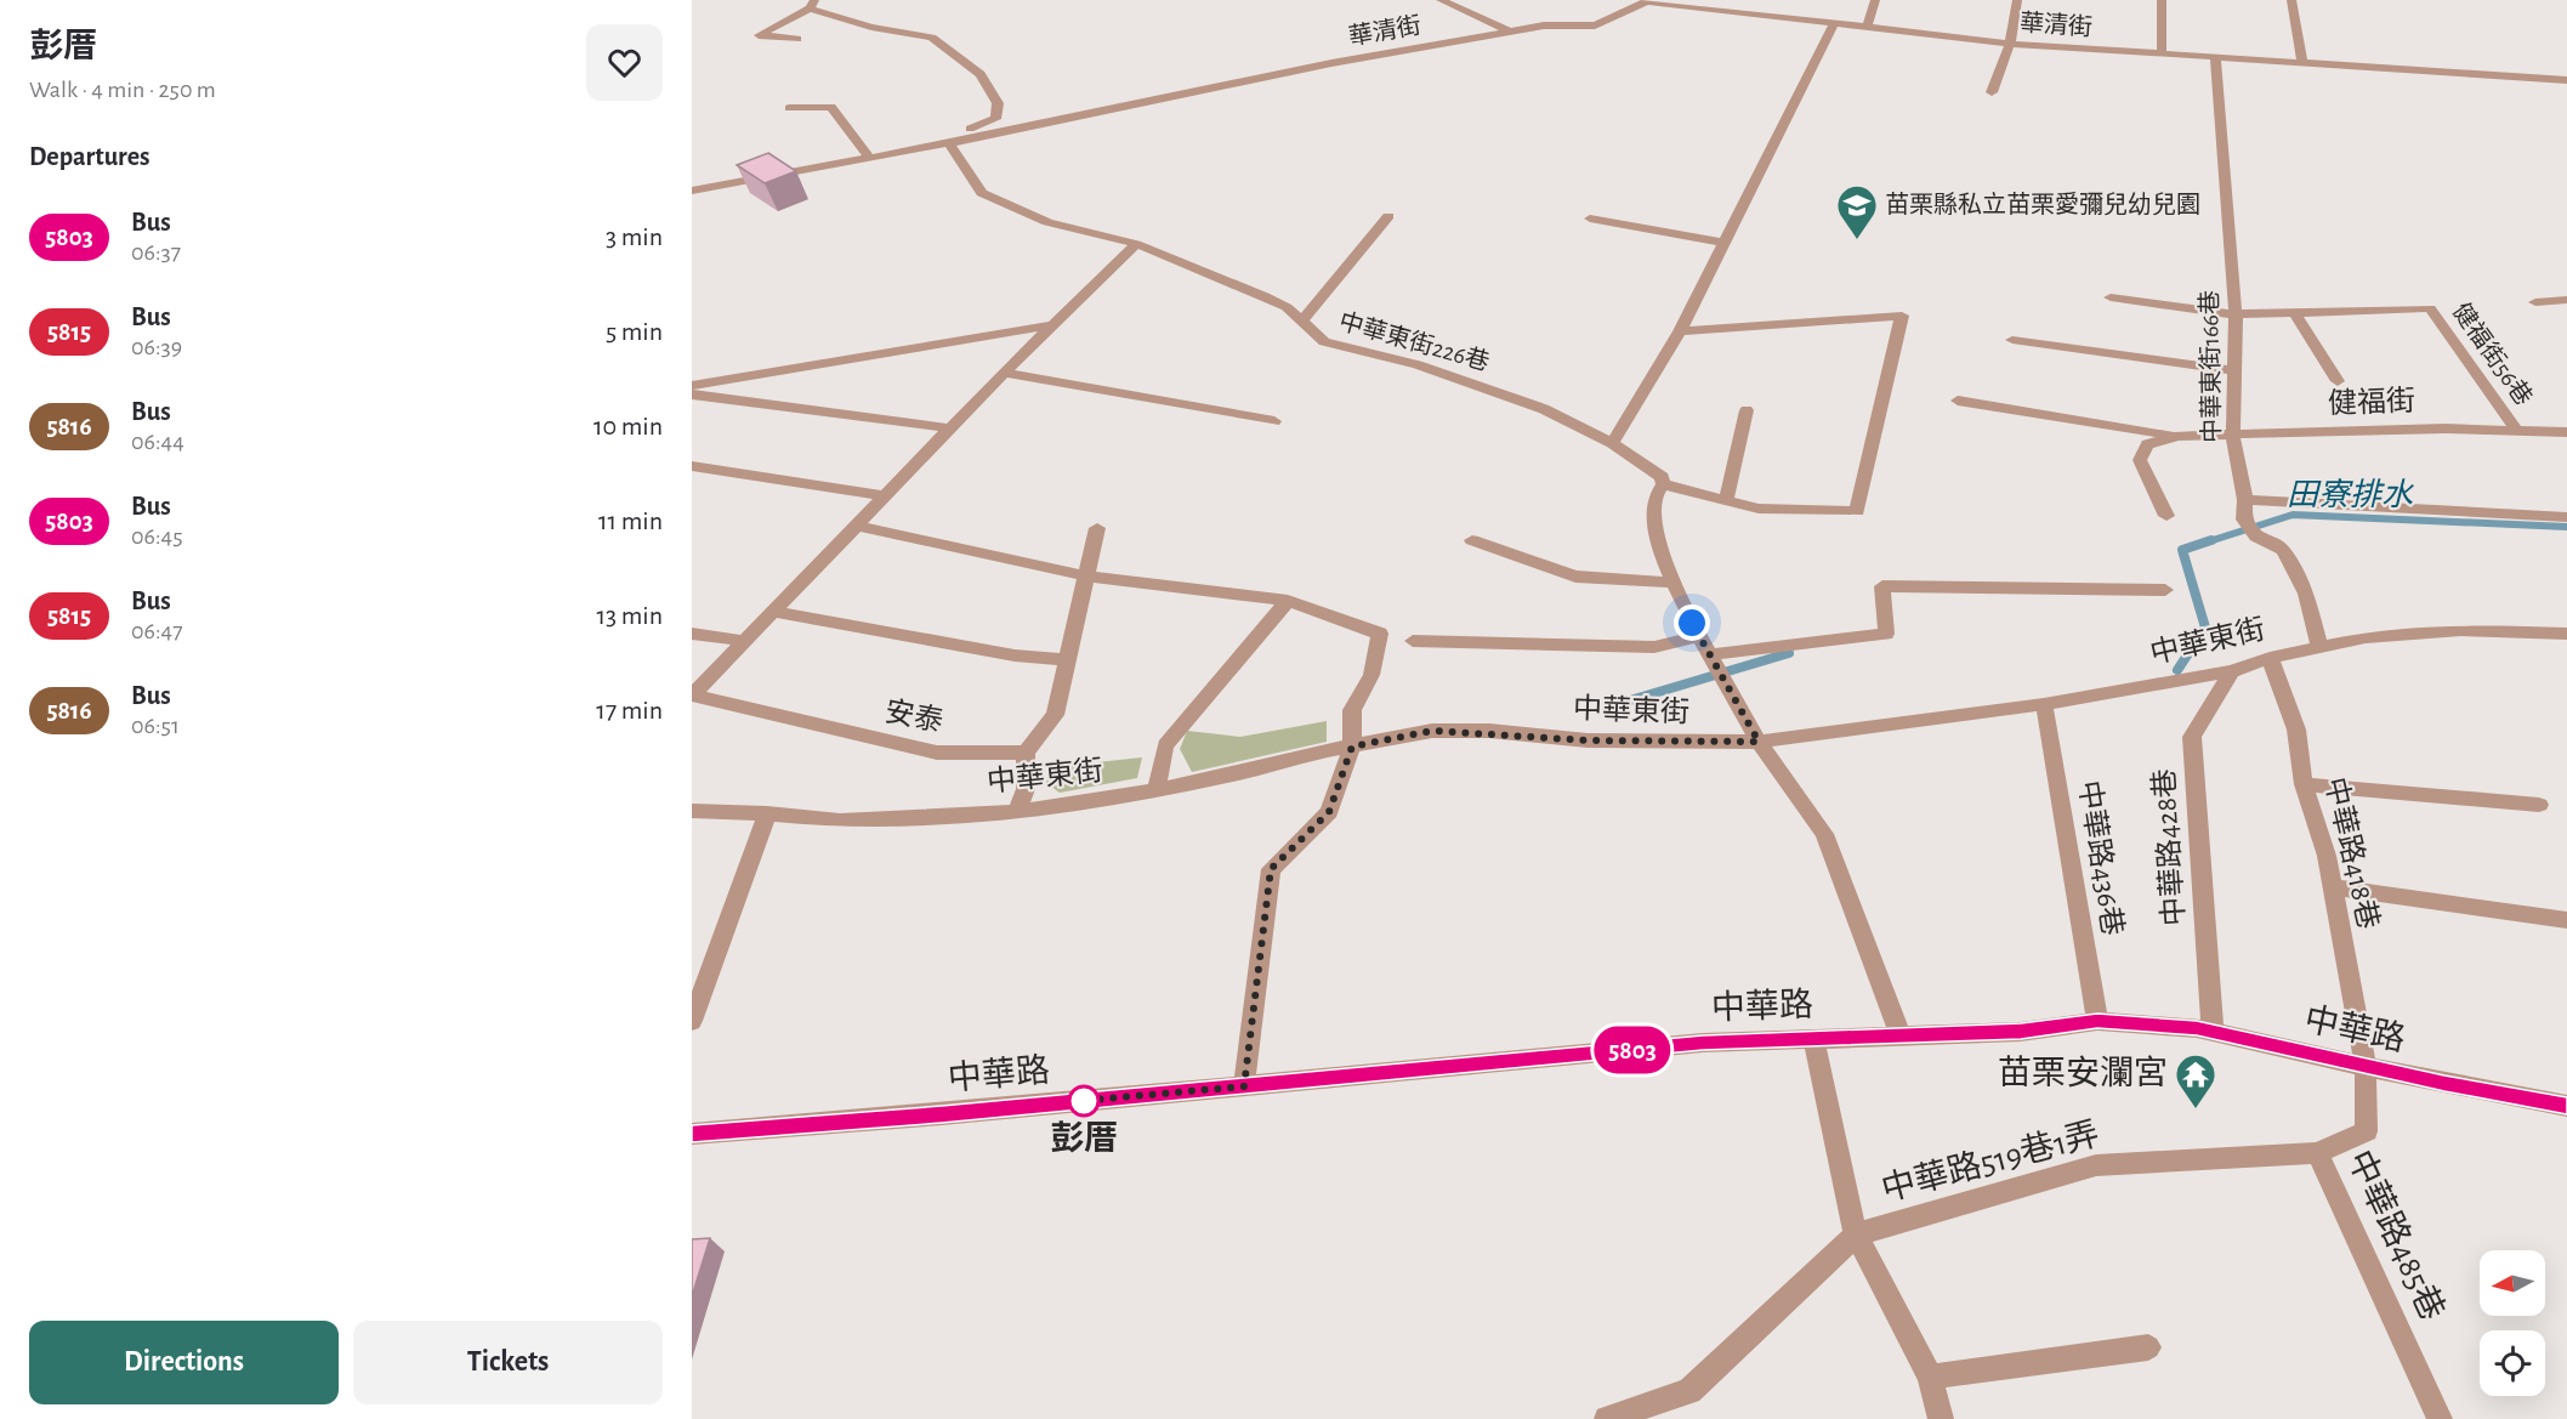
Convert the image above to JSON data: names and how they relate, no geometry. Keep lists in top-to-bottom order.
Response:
{
  "streets": {
    "street": [
      "華清街",
      "中華東街226巷",
      "健福街56巷",
      "中華東街166巷",
      "健福街",
      "中華東街",
      "安泰",
      "中華路428巷",
      "中華路418巷",
      "中華路436巷",
      "中華路",
      "中華路519巷1弄",
      "中華路485巷"
    ]
  },
  "crossings": [
    ["華清街", "中華東街226巷"],
    ["華清街", "中華東街166巷"],
    ["中華東街226巷", "安泰"],
    ["健福街56巷", "健福街"],
    ["中華東街166巷", "健福街"],
    ["中華東街166巷", "中華東街"],
    ["中華東街", "中華路428巷"],
    ["中華東街", "中華路418巷"],
    ["中華東街", "中華路436巷"],
    ["中華路428巷", "中華路"],
    ["中華路418巷", "中華路"],
    ["中華路418巷", "中華路485巷"],
    ["中華路436巷", "中華路"],
    ["中華路", "中華路485巷"],
    ["中華路519巷1弄", "中華路485巷"]
  ],
  "water": ["田寮排水"],
  "places": {
    "school or university": ["苗栗縣私立苗栗愛彌兒幼兒園"],
    "other": ["彭厝"],
    "temple": ["苗栗安瀾宮"]
  },
  "lines": ["bus line 5803"],
  "north": "left",
  "page": {
    "heading": [
      ["彭厝", "Walk · 4 min · 250 m"],
      "Departures"
    ],
    "on_map": "5803",
    "list": [
      {
        "mark": "5803",
        "name": "Bus",
        "note": "06:37",
        "value": "3 min"
      },
      {
        "mark": "5815",
        "name": "Bus",
        "note": "06:39",
        "value": "5 min"
      },
      {
        "mark": "5816",
        "name": "Bus",
        "note": "06:44",
        "value": "10 min"
      },
      {
        "mark": "5803",
        "name": "Bus",
        "note": "06:45",
        "value": "11 min"
      },
      {
        "mark": "5815",
        "name": "Bus",
        "note": "06:47",
        "value": "13 min"
      },
      {
        "mark": "5816",
        "name": "Bus",
        "note": "06:51",
        "value": "17 min"
      }
    ],
    "buttons": ["Directions", "Tickets"]
  }
}
